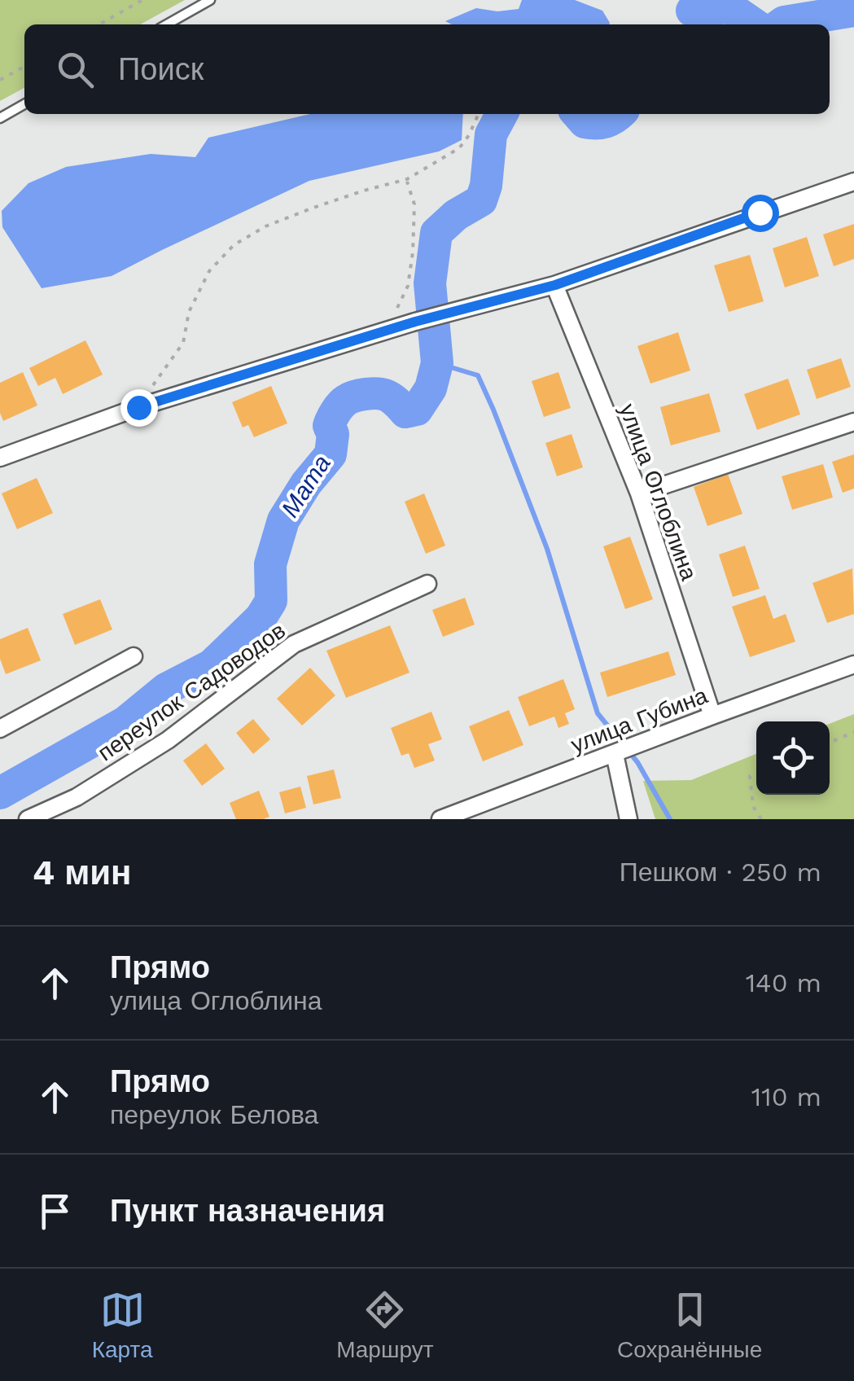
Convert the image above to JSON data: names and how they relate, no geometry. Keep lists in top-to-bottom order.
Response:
{
  "streets": {
    "street": ["улица Оглоблина", "переулок Садоводов", "улица Губина"]
  },
  "crossings": [
    ["улица Оглоблина", "улица Губина"]
  ],
  "water": ["Мата"],
  "page": {
    "search": "Поиск",
    "heading": ["4 мин", "Пешком · 250 m"],
    "list": [
      ["Прямо", "улица Оглоблина", "140 m"],
      ["Прямо", "переулок Белова", "110 m"],
      "Пункт назначения"
    ],
    "nav": ["Карта", "Маршрут", "Сохранённые"]
  }
}
